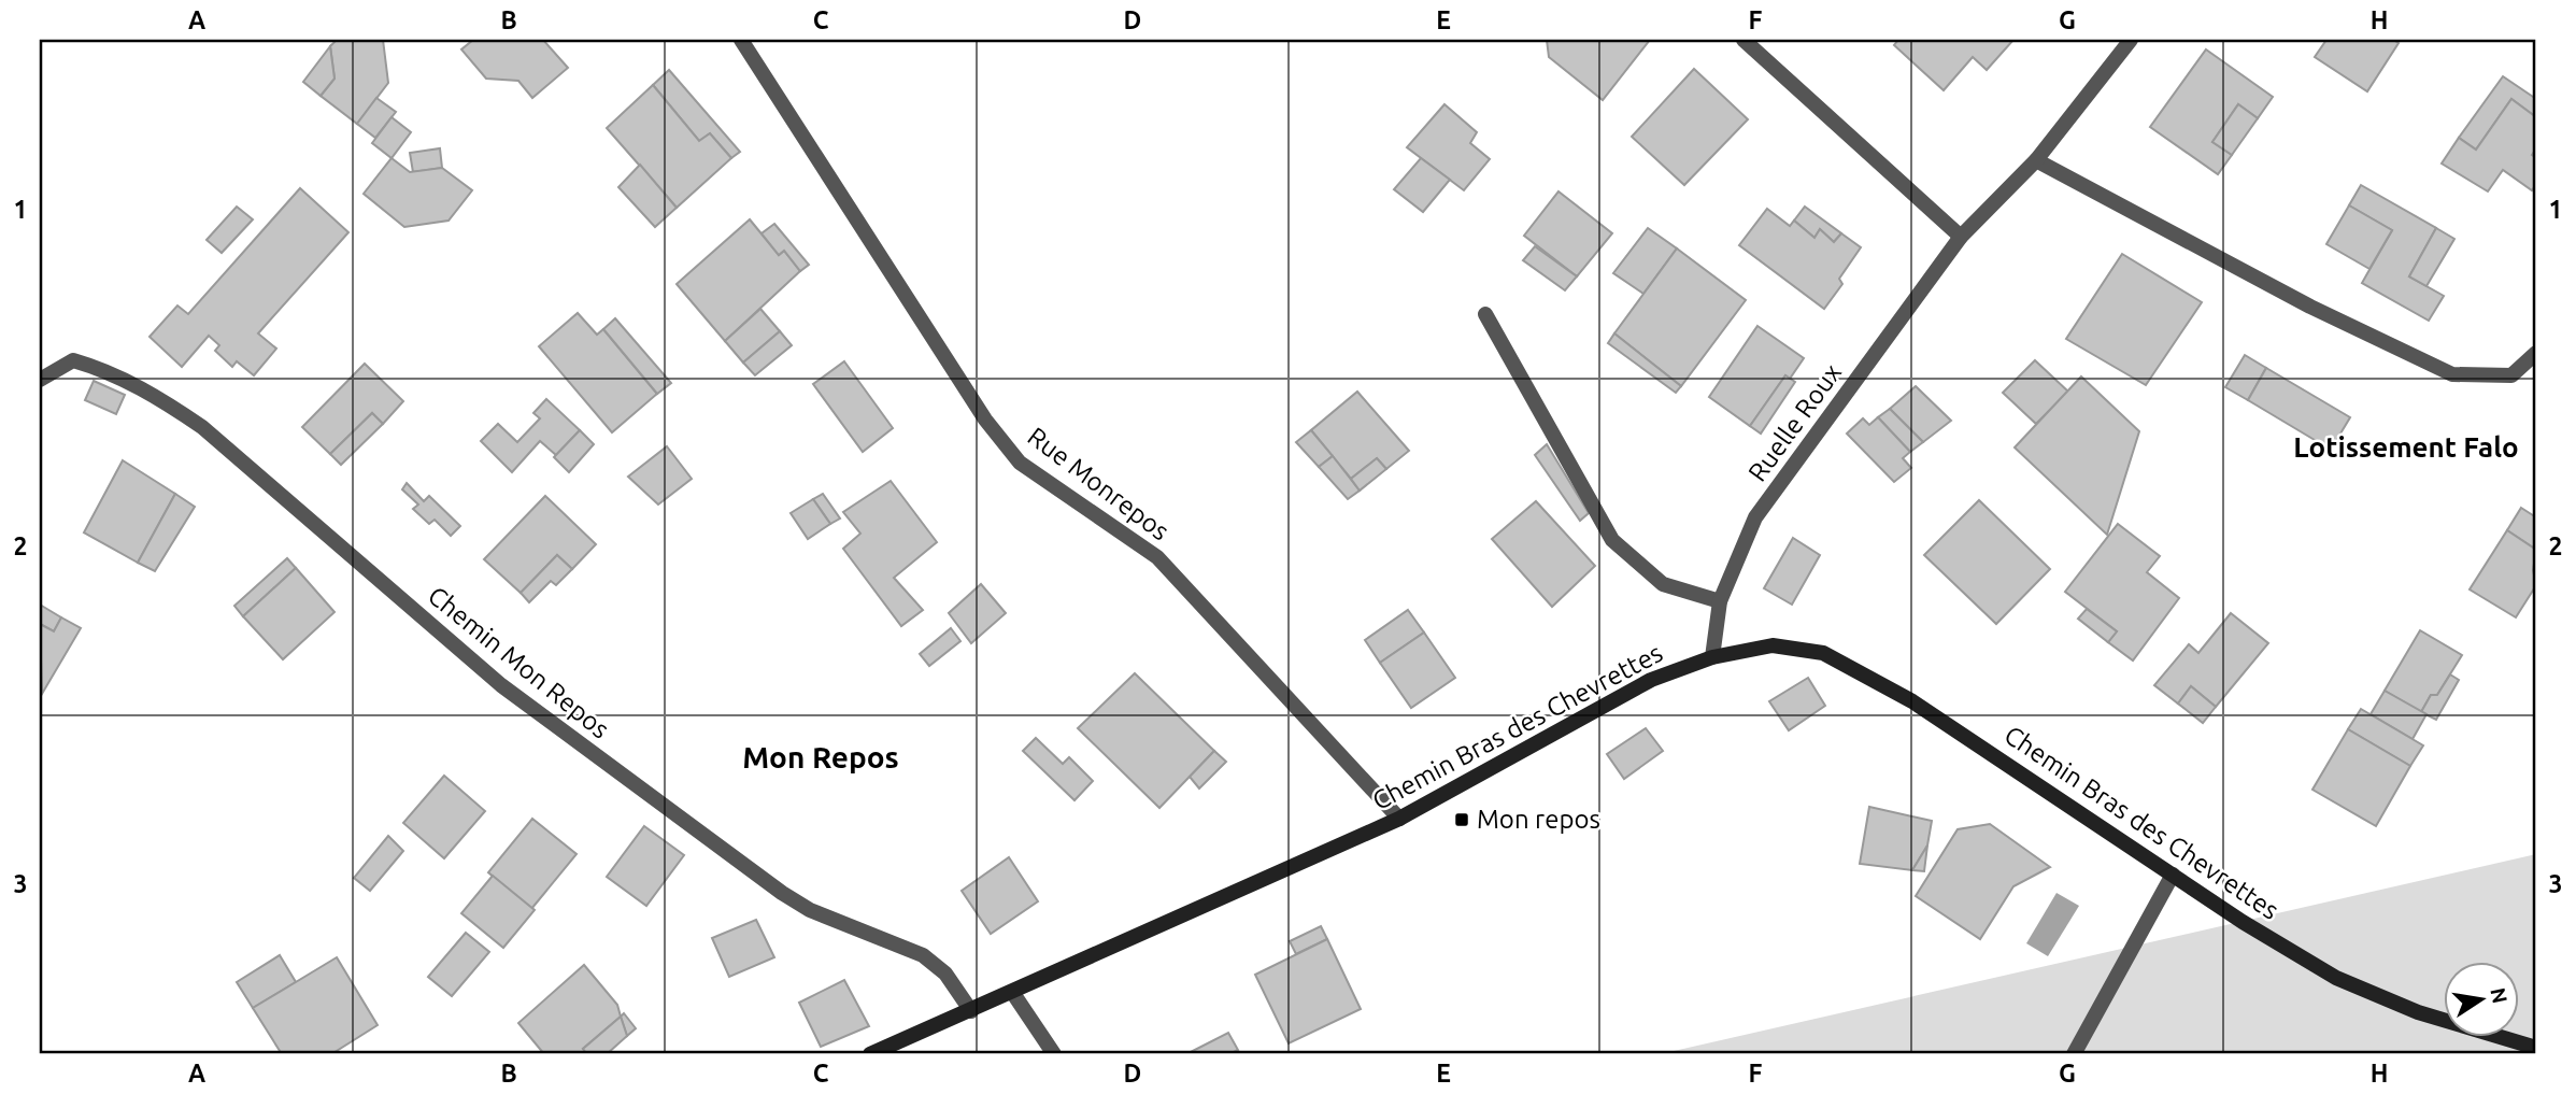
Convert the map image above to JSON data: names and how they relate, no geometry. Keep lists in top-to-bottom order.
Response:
{
  "streets": {
    "main road": ["Chemin Bras des Chevrettes"],
    "street": ["Ruelle Roux", "Rue Monrepos", "Chemin Mon Repos"]
  },
  "crossings": [
    ["Ruelle Roux", "Chemin Bras des Chevrettes"],
    ["Rue Monrepos", "Chemin Bras des Chevrettes"],
    ["Chemin Mon Repos", "Chemin Bras des Chevrettes"]
  ],
  "districts": ["Lotissement Falo", "Mon Repos"],
  "places": {
    "transit": ["Mon repos"]
  },
  "north": "right",
  "grid": {
    "columns": [
      "A",
      "B",
      "C",
      "D",
      "E",
      "F",
      "G",
      "H"
    ],
    "rows": ["1", "2", "3"]
  }
}
